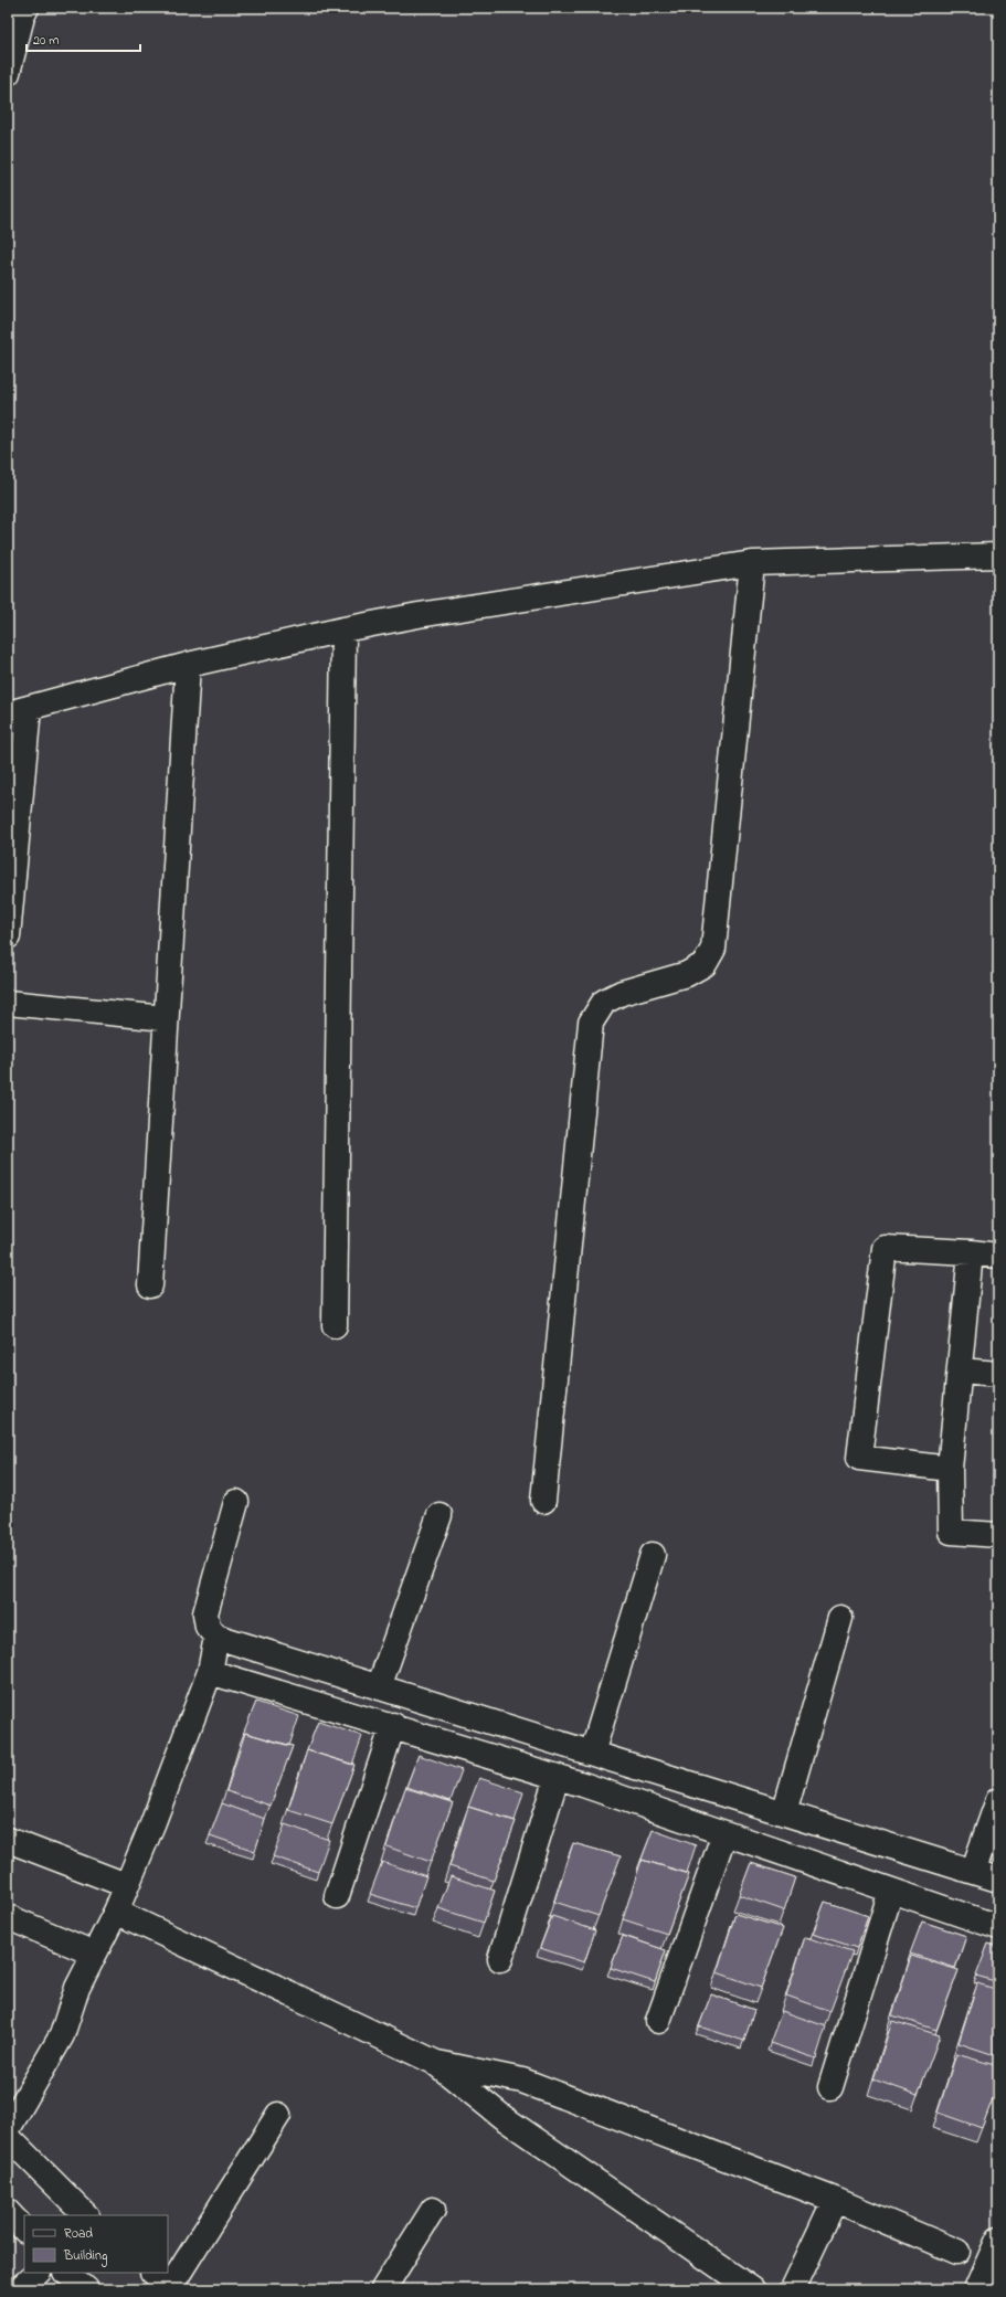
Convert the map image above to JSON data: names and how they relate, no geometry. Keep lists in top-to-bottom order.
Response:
{
  "legend": ["Road", "Building"],
  "scale_bar": "20 m"
}
